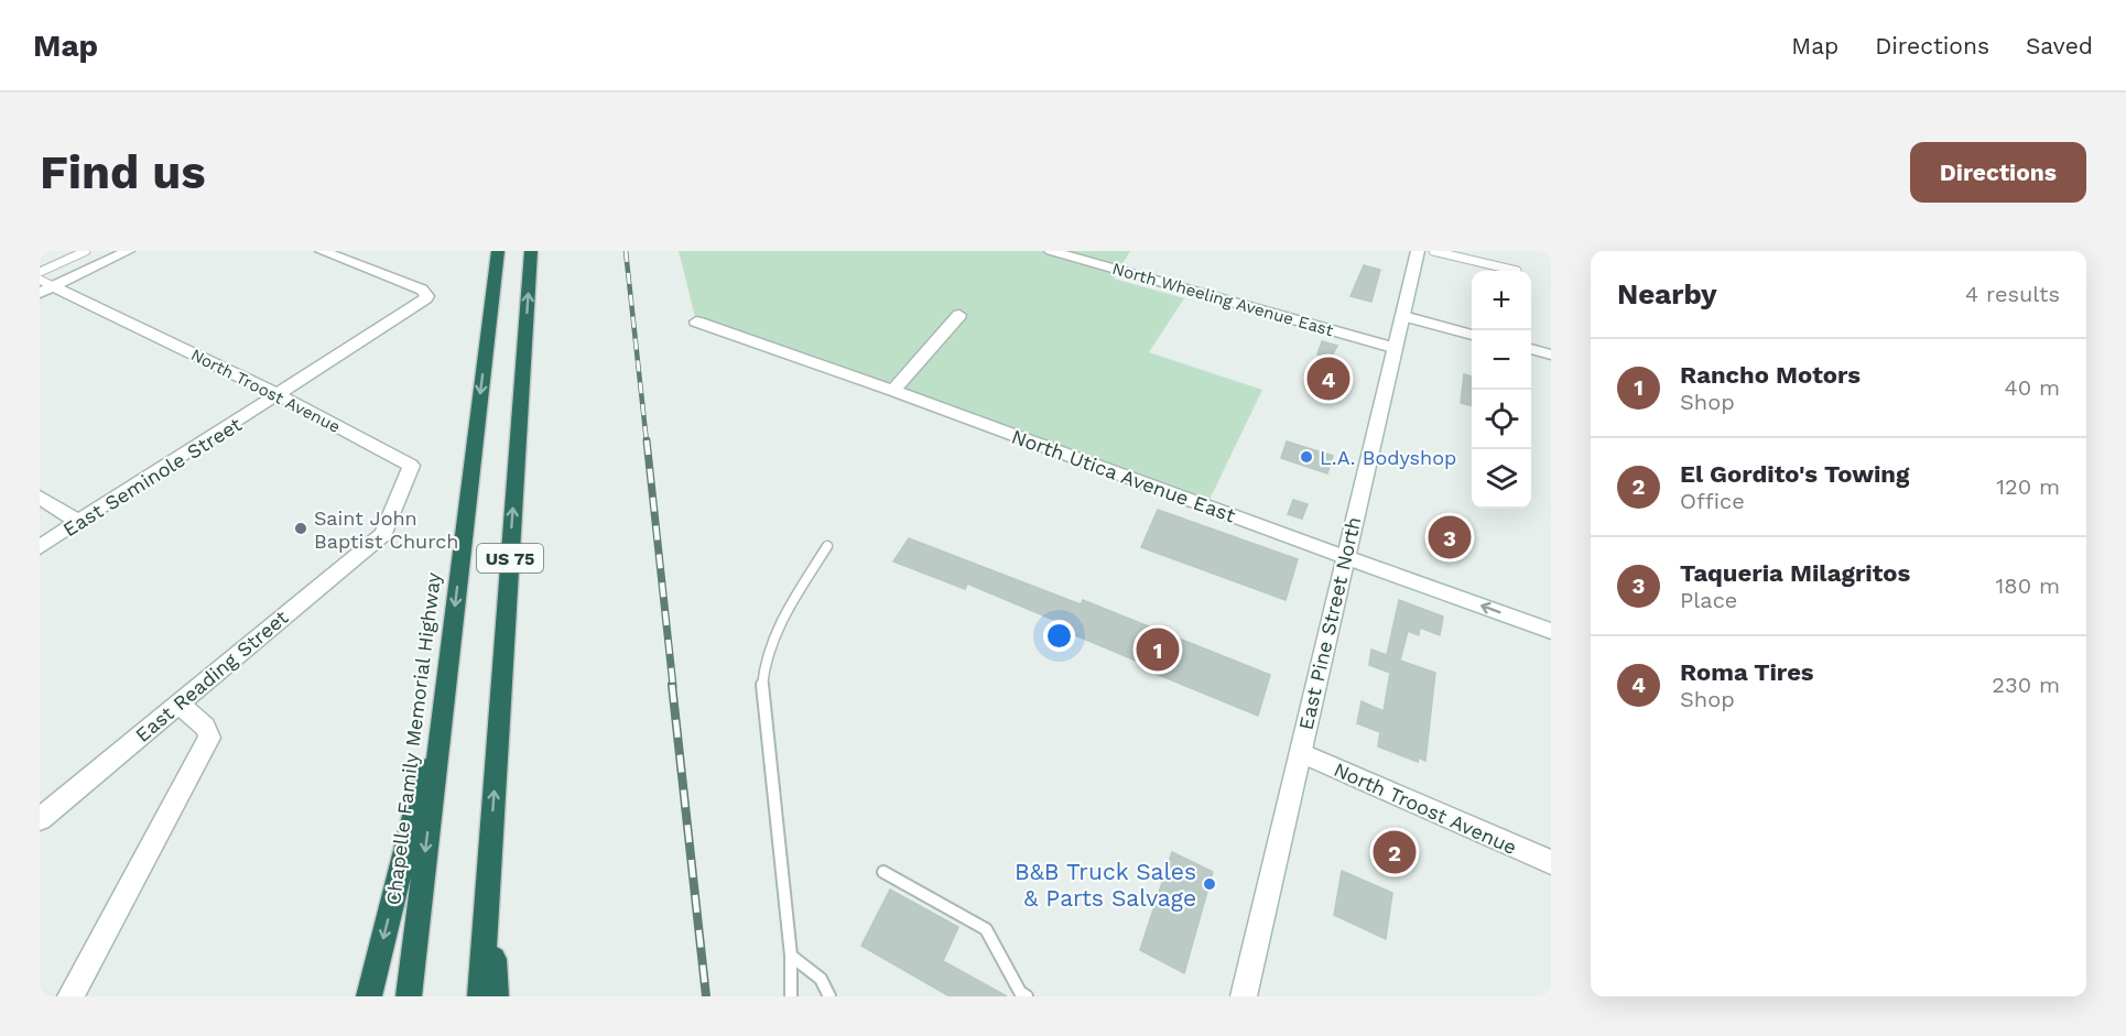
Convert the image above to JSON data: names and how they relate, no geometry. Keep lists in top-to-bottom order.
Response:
{
  "streets": {
    "highway": ["US 75", "Chapelle Family Memorial Highway"],
    "street": [
      "North Wheeling Avenue East",
      "North Troost Avenue",
      "North Utica Avenue East",
      "East Seminole Street",
      "East Pine Street North",
      "East Reading Street"
    ]
  },
  "crossings": [
    ["North Wheeling Avenue East", "East Pine Street North"],
    ["North Troost Avenue", "East Seminole Street"],
    ["North Troost Avenue", "East Pine Street North"],
    ["North Troost Avenue", "East Reading Street"],
    ["North Utica Avenue East", "East Pine Street North"]
  ],
  "places": ["L.A. Bodyshop", "Saint John Baptist Church", "B&B Truck Sales & Parts Salvage"],
  "page": {
    "header": "Map",
    "nav": ["Map", "Directions", "Saved"],
    "buttons": "Directions",
    "title": "Find us",
    "heading": ["Nearby", "4 results"],
    "map_buttons": ["+", "−"],
    "list": [
      {
        "mark": "1",
        "name": "Rancho Motors",
        "note": "Shop",
        "value": "40 m"
      },
      {
        "mark": "2",
        "name": "El Gordito's Towing",
        "note": "Office",
        "value": "120 m"
      },
      {
        "mark": "3",
        "name": "Taqueria Milagritos",
        "note": "Place",
        "value": "180 m"
      },
      {
        "mark": "4",
        "name": "Roma Tires",
        "note": "Shop",
        "value": "230 m"
      }
    ],
    "pins": [
      "4",
      "3",
      "1",
      "2"
    ]
  }
}
